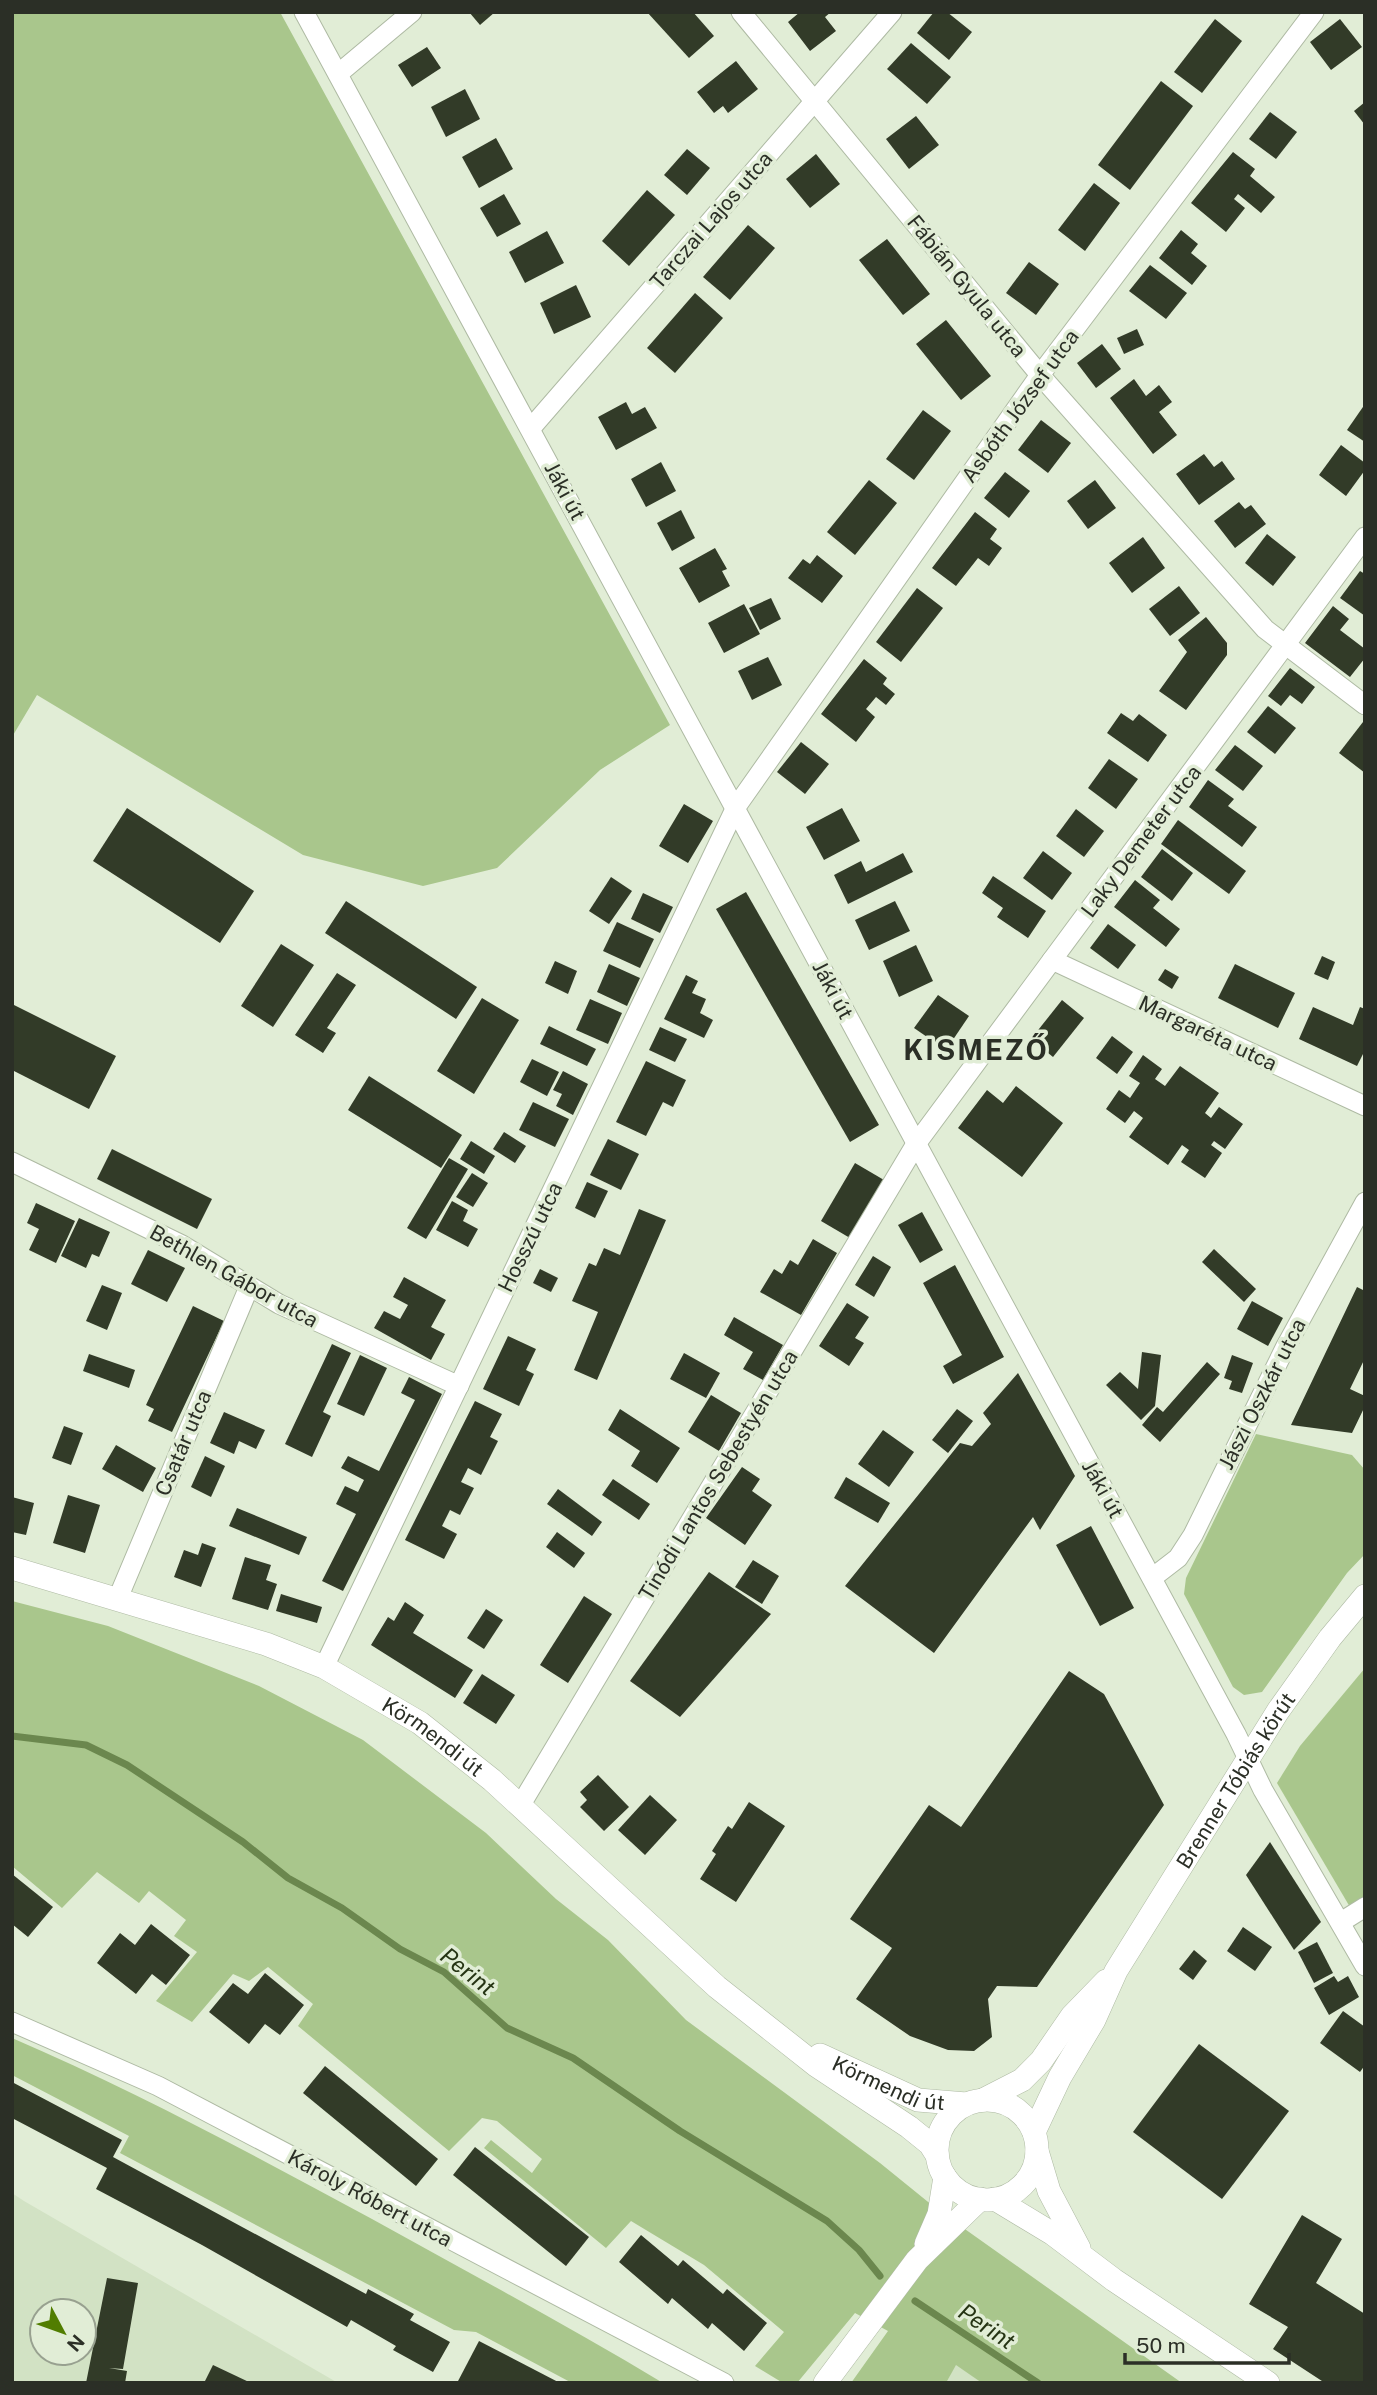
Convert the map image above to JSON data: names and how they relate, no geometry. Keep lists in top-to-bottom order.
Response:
{
  "streets": {
    "street": [
      "Tarczai Lajos utca",
      "Fábián Gyula utca",
      "Asbóth József utca",
      "Jáki út",
      "Laky Demeter utca",
      "Margaréta utca",
      "Hosszú utca",
      "Bethlen Gábor utca",
      "Jászi Oszkár utca",
      "Csatár utca",
      "Tinódi Lantos Sebestyén utca",
      "Körmendi út",
      "Brenner Tóbiás körút",
      "Károly Róbert utca"
    ]
  },
  "crossings": [
    ["Tarczai Lajos utca", "Fábián Gyula utca"],
    ["Tarczai Lajos utca", "Jáki út"],
    ["Fábián Gyula utca", "Asbóth József utca"],
    ["Fábián Gyula utca", "Laky Demeter utca"],
    ["Asbóth József utca", "Jáki út"],
    ["Asbóth József utca", "Hosszú utca"],
    ["Jáki út", "Laky Demeter utca"],
    ["Jáki út", "Hosszú utca"],
    ["Jáki út", "Jászi Oszkár utca"],
    ["Jáki út", "Tinódi Lantos Sebestyén utca"],
    ["Jáki út", "Brenner Tóbiás körút"],
    ["Laky Demeter utca", "Margaréta utca"],
    ["Laky Demeter utca", "Tinódi Lantos Sebestyén utca"],
    ["Hosszú utca", "Bethlen Gábor utca"],
    ["Hosszú utca", "Körmendi út"],
    ["Bethlen Gábor utca", "Csatár utca"],
    ["Csatár utca", "Körmendi út"],
    ["Tinódi Lantos Sebestyén utca", "Körmendi út"],
    ["Körmendi út", "Brenner Tóbiás körút"]
  ],
  "districts": ["KISMEZŐ"],
  "water": ["Perint"],
  "scale_bar": "50 m",
  "north": "bottom right"
}
